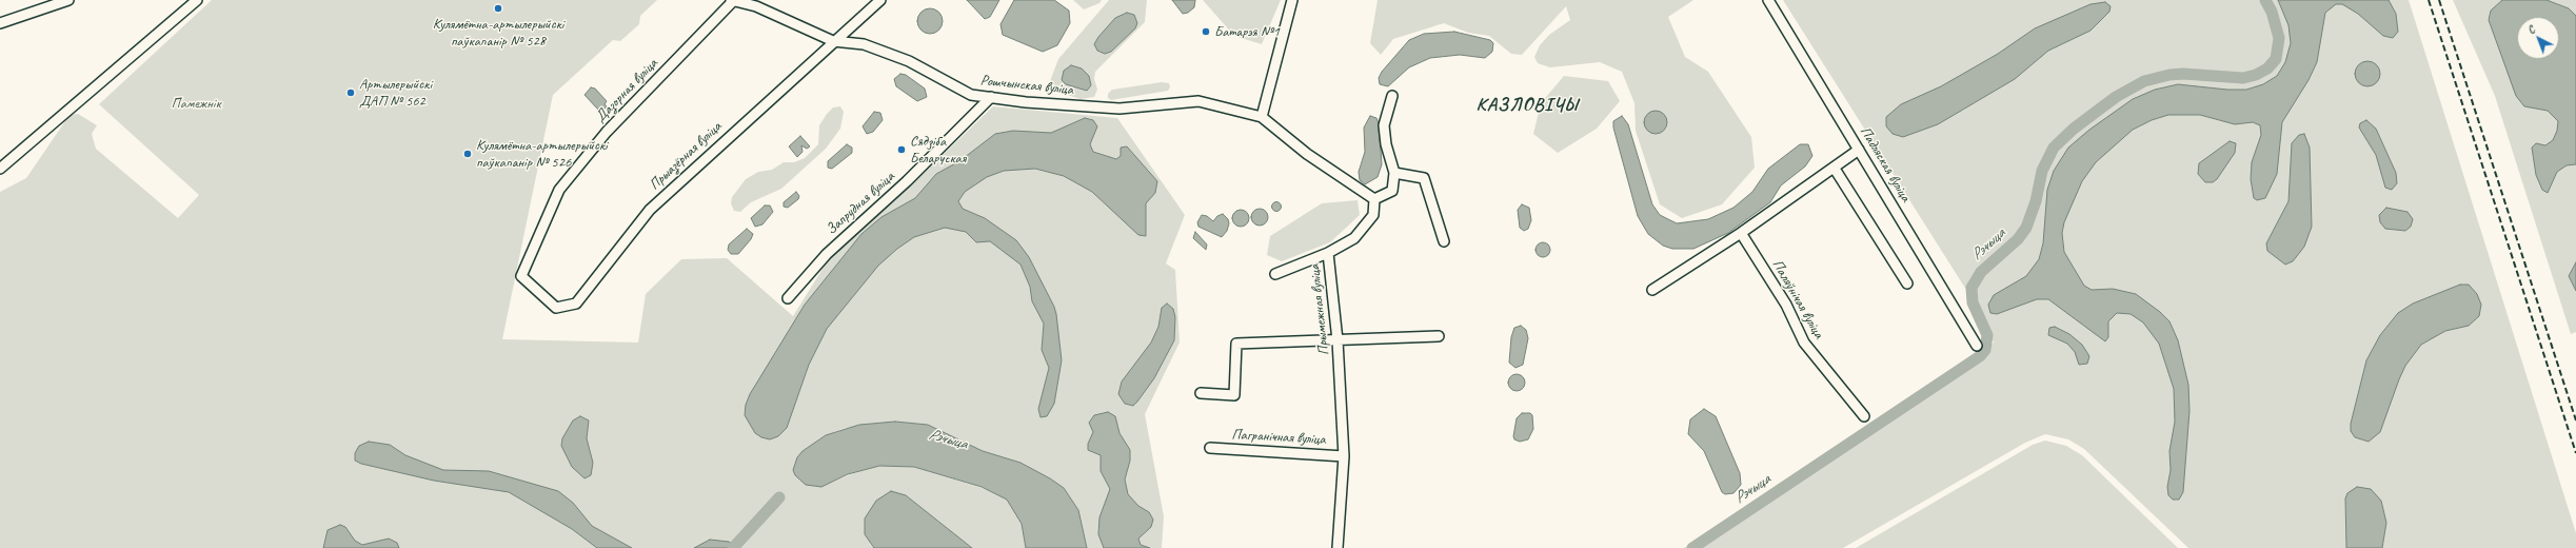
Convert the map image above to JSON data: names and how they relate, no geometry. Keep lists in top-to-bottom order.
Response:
{
  "streets": {
    "street": [
      "Рошчынская вуліца",
      "Дазорная вуліца",
      "Прыазёрная вуліца",
      "Падляская вуліца",
      "Запрудная вуліца",
      "Паляўнічая вуліца",
      "Прымежная вуліца",
      "Пагранічная вуліца"
    ]
  },
  "crossings": [
    ["Рошчынская вуліца", "Дазорная вуліца"],
    ["Рошчынская вуліца", "Прыазёрная вуліца"],
    ["Рошчынская вуліца", "Запрудная вуліца"],
    ["Дазорная вуліца", "Прыазёрная вуліца"],
    ["Прымежная вуліца", "Пагранічная вуліца"]
  ],
  "districts": ["КАЗЛОВІЧЫ"],
  "water": ["Рэчыца"],
  "parks": ["Памежнік"],
  "places": [
    "Кулямётна-артылерыйскі паўкапанір № 528",
    "Батарэя №1",
    "Артылерыйскі ДАП № 562",
    "Сядзіба Беларуская",
    "Кулямётна-артылерыйскі паўкапанір № 526"
  ],
  "north": "top left"
}
